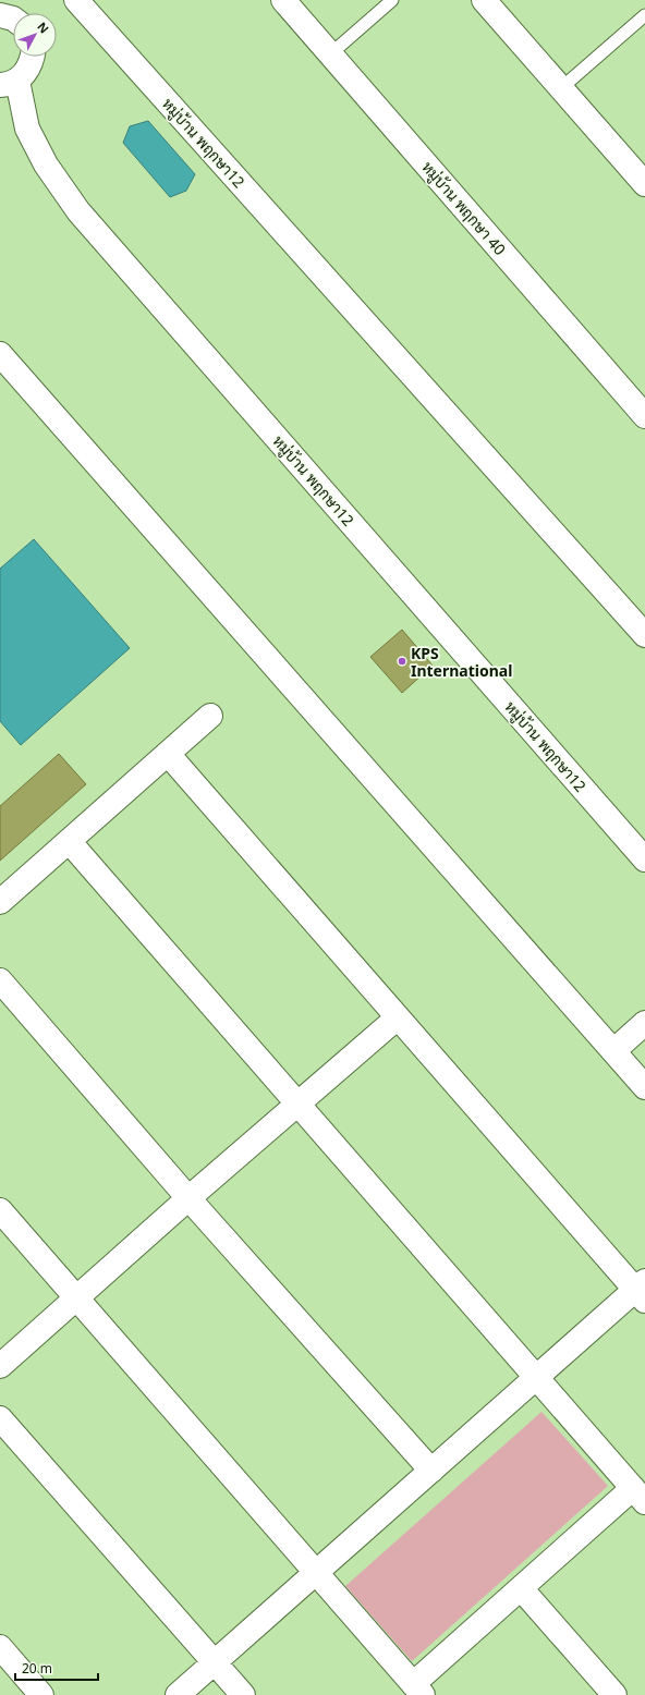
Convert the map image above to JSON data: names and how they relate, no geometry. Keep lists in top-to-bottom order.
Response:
{
  "streets": {
    "street": ["หมู่บ้าน พฤกษา12", "หมู่บ้าน พฤกษา 40"]
  },
  "places": ["KPS International"],
  "scale_bar": "20 m",
  "north": "top right"
}
